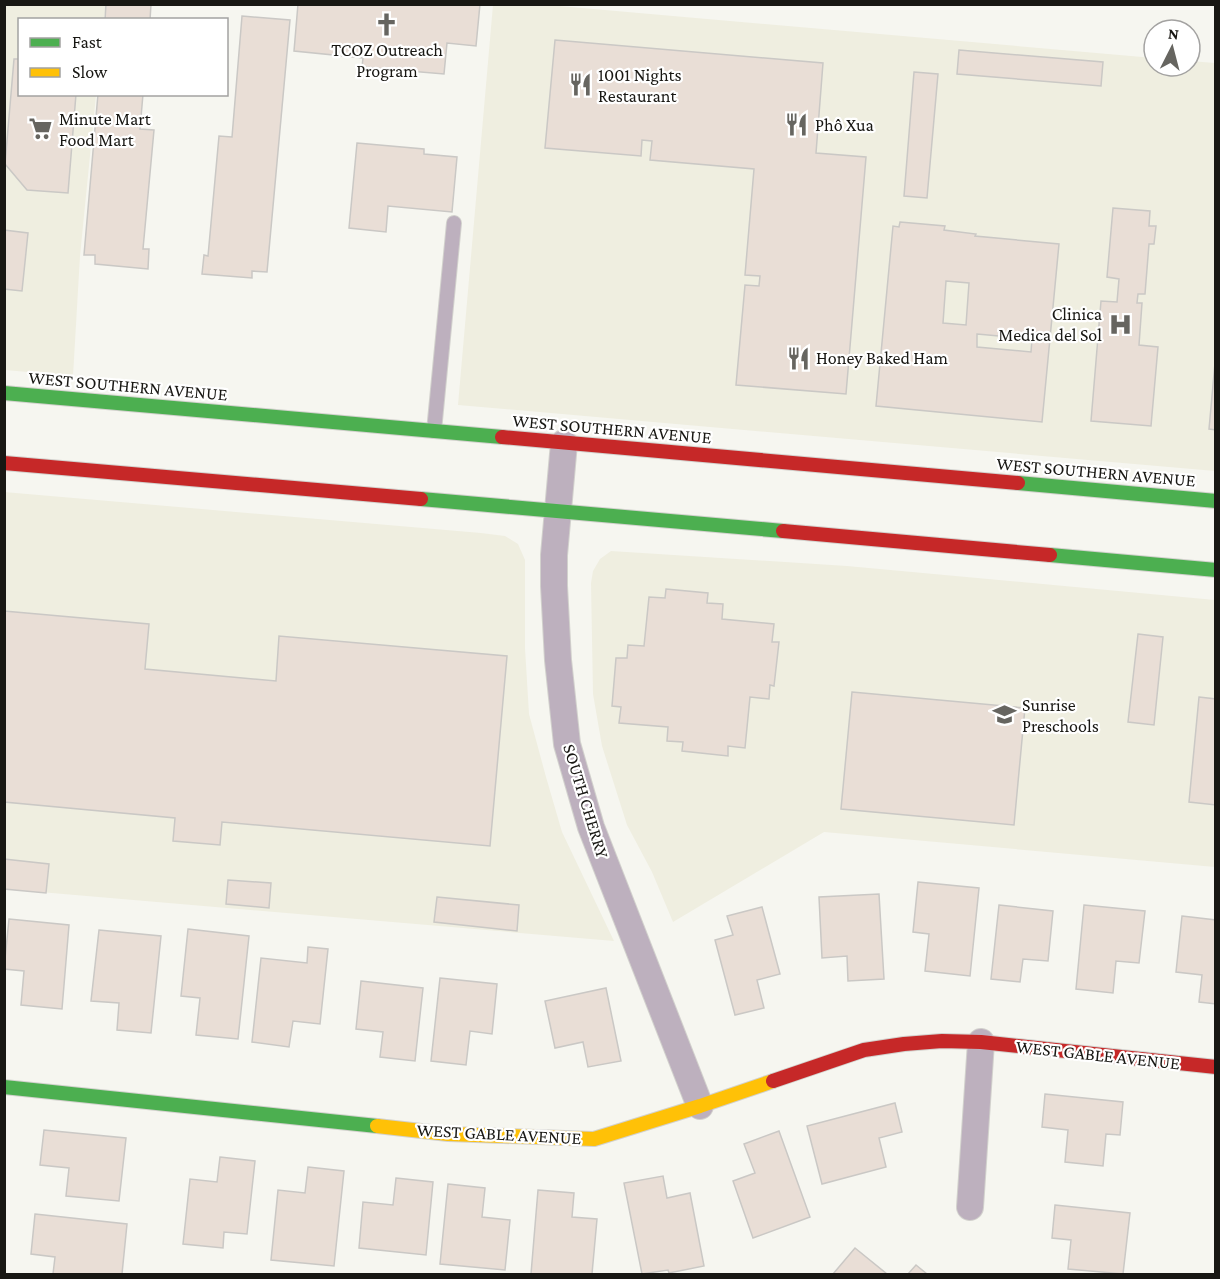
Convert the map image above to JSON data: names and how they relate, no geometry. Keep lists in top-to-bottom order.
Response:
{
  "streets": {
    "main road": ["WEST SOUTHERN AVENUE", "WEST GABLE AVENUE"],
    "street": ["SOUTH CHERRY"]
  },
  "crossings": [
    ["WEST SOUTHERN AVENUE", "SOUTH CHERRY"],
    ["SOUTH CHERRY", "WEST GABLE AVENUE"]
  ],
  "places": {
    "church": ["TCOZ Outreach Program"],
    "restaurant": ["1001 Nights Restaurant", "Phô Xua", "Honey Baked Ham"],
    "supermarket": ["Minute Mart Food Mart"],
    "hospital": ["Clinica Medica del Sol"],
    "school or university": ["Sunrise Preschools"]
  },
  "legend": ["Fast", "Slow"],
  "north": "top"
}
